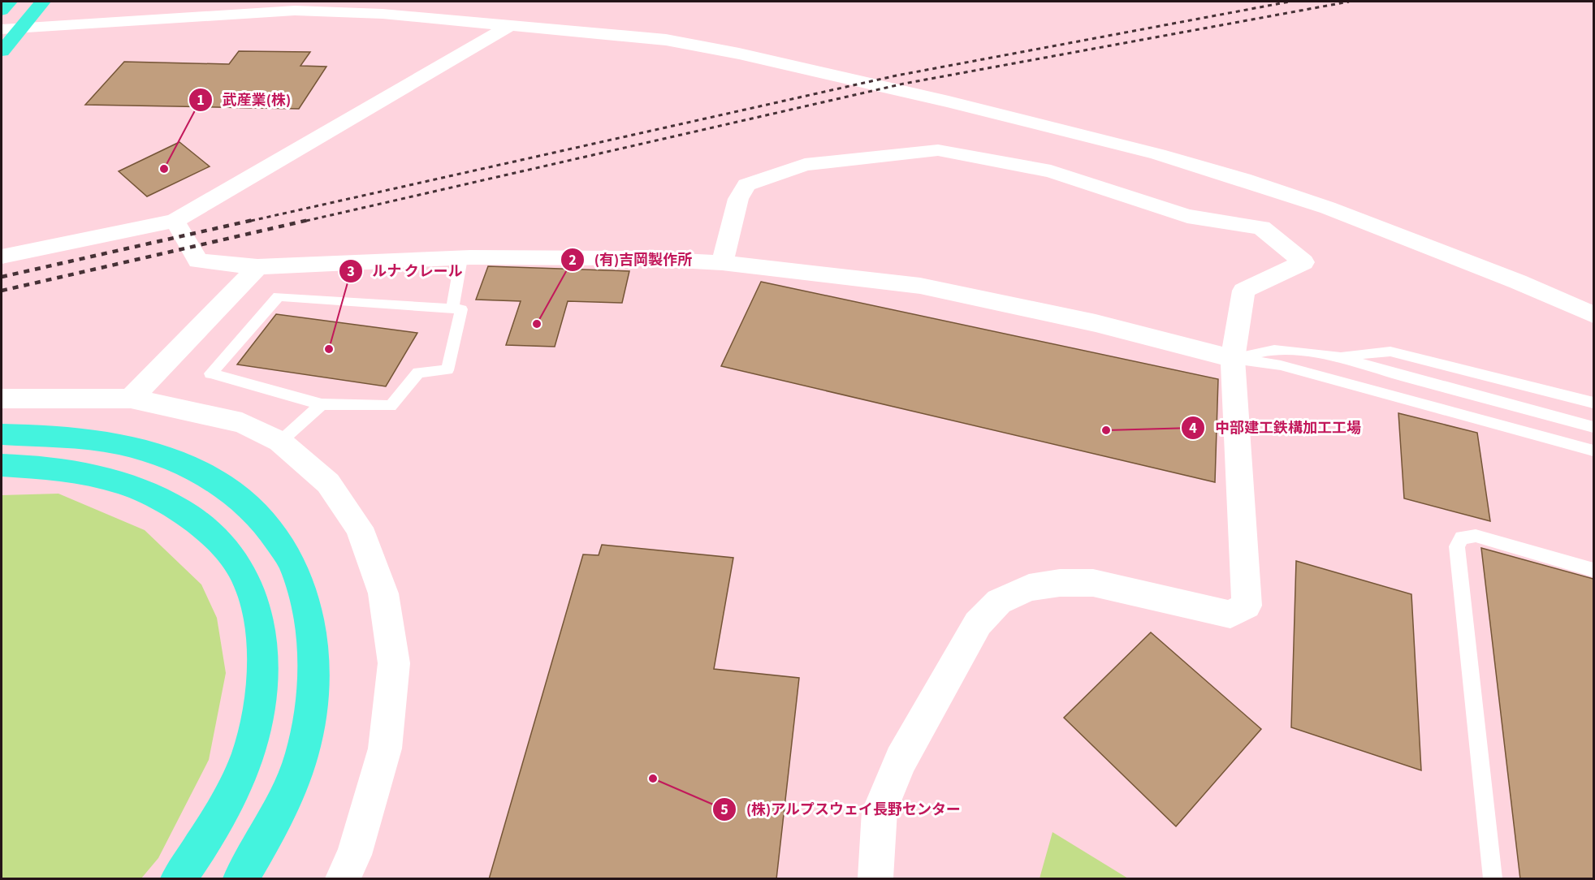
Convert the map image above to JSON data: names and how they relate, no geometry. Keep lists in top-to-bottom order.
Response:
{
  "places": [
    "武産業(株)",
    "(有)吉岡製作所",
    "ルナ クレール",
    "中部建工鉄構加工工場",
    "(株)アルプスウェイ長野センター"
  ]
}
